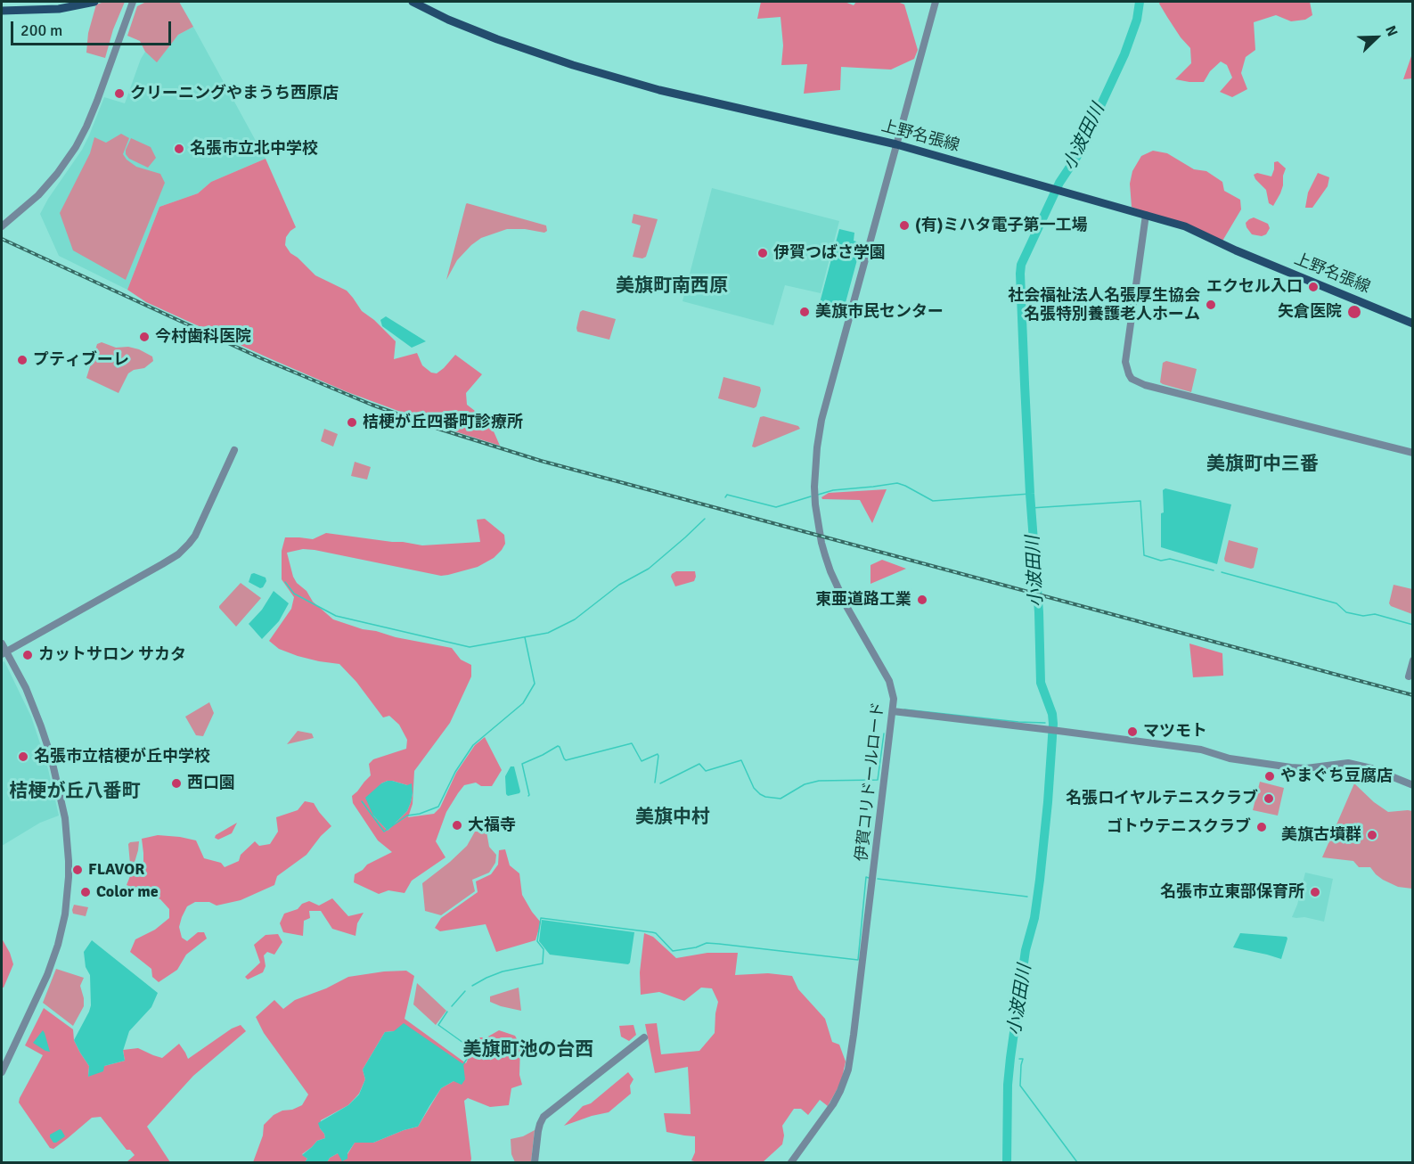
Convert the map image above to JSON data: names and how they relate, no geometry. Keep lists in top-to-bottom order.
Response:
{
  "streets": {
    "main road": ["上野名張線"],
    "street": ["伊賀コリドールロード"]
  },
  "crossings": [
    ["上野名張線", "伊賀コリドールロード"]
  ],
  "districts": [
    "美旗町南西原",
    "美旗町中三番",
    "桔梗が丘八番町",
    "美旗中村",
    "美旗町池の台西"
  ],
  "water": ["小波田川"],
  "places": [
    "クリーニングやまうち西原店",
    "名張市立北中学校",
    "(有)ミハタ電子第一工場",
    "伊賀つばさ学園",
    "エクセル入口",
    "社会福祉法人名張厚生協会 名張特別養護老人ホーム",
    "美旗市民センター",
    "矢倉医院",
    "今村歯科医院",
    "プティブーレ",
    "桔梗が丘四番町診療所",
    "東亜道路工業",
    "カットサロン サカタ",
    "マツモト",
    "名張市立桔梗が丘中学校",
    "やまぐち豆腐店",
    "西口園",
    "名張ロイヤルテニスクラブ",
    "大福寺",
    "ゴトウテニスクラブ",
    "美旗古墳群",
    "FLAVOR",
    "Color me",
    "名張市立東部保育所"
  ],
  "scale_bar": "200 m",
  "north": "top right"
}
